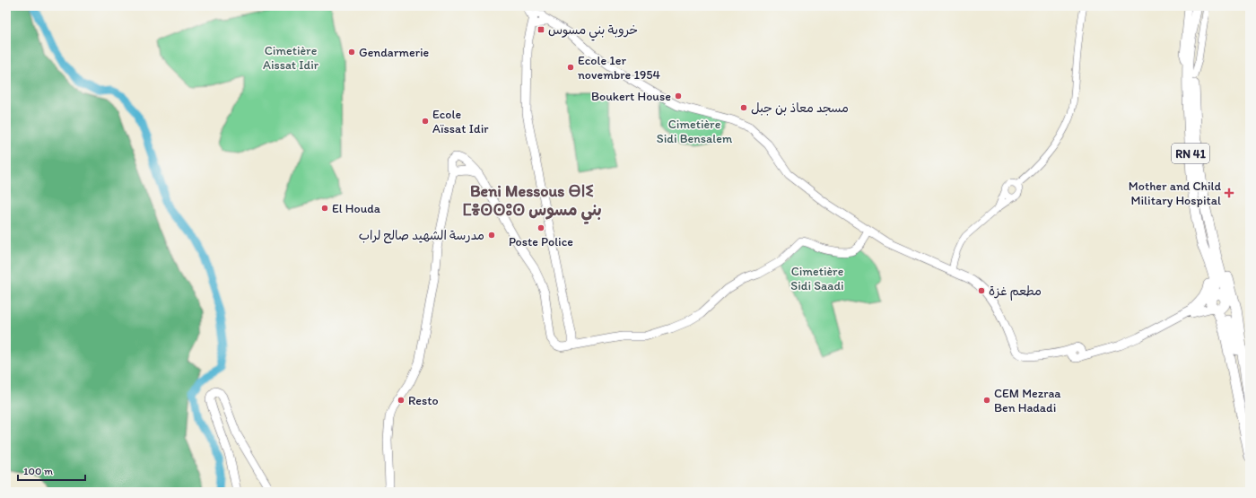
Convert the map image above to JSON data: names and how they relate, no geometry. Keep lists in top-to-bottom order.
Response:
{
  "streets": {
    "highway": ["RN 41"]
  },
  "districts": ["Beni Messous ⴱⵏⵉ ⵎⴻⵙⵙⵓⵙ بني مسوس"],
  "parks": ["Cimetière Aissat Idir", "Cimetière Sidi Bensalem", "Cimetière Sidi Saadi"],
  "places": {
    "transit": ["خروبة بني مسوس"],
    "other": [
      "Gendarmerie",
      "Ecole 1er novembre 1954",
      "Boukert House",
      "مسجد معاذ بن جبل",
      "Ecole Aïssat Idir",
      "El Houda",
      "Poste Police",
      "مدرسة الشهيد صالح لراب",
      "مطعم غزة",
      "Resto",
      "CEM Mezraa Ben Hadadi"
    ],
    "health": ["Mother and Child Military Hospital"]
  },
  "scale_bar": "100 m"
}
